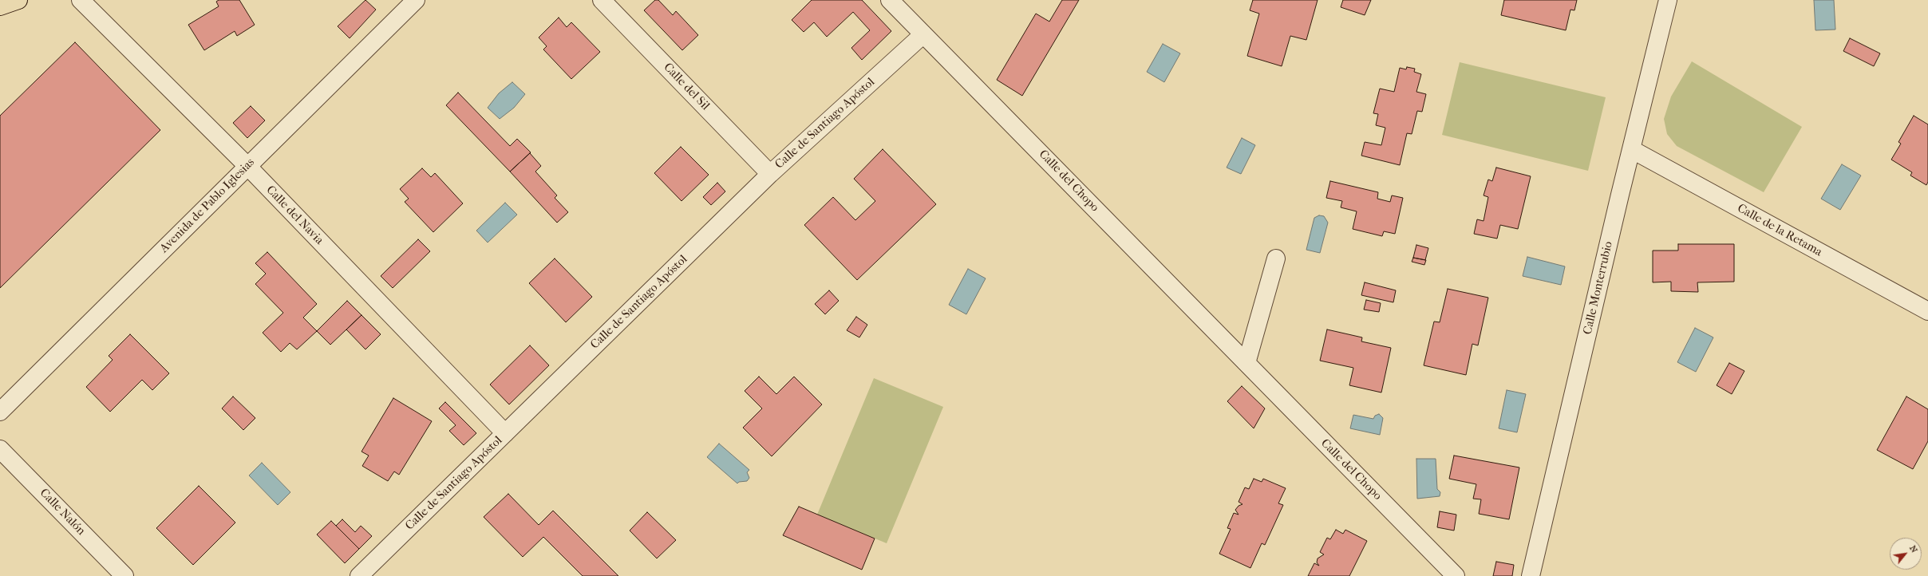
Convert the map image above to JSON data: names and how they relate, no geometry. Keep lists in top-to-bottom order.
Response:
{
  "streets": {
    "street": [
      "Calle del Sil",
      "Calle de Santiago Apóstol",
      "Calle del Chopo",
      "Avenida de Pablo Iglesias",
      "Calle del Navia",
      "Calle de la Retama",
      "Calle Monterrubio",
      "Calle Nalón"
    ]
  },
  "crossings": [
    ["Calle del Sil", "Calle de Santiago Apóstol"],
    ["Calle de Santiago Apóstol", "Calle del Chopo"],
    ["Calle de Santiago Apóstol", "Calle del Navia"],
    ["Avenida de Pablo Iglesias", "Calle del Navia"],
    ["Calle de la Retama", "Calle Monterrubio"]
  ],
  "north": "top right"
}
